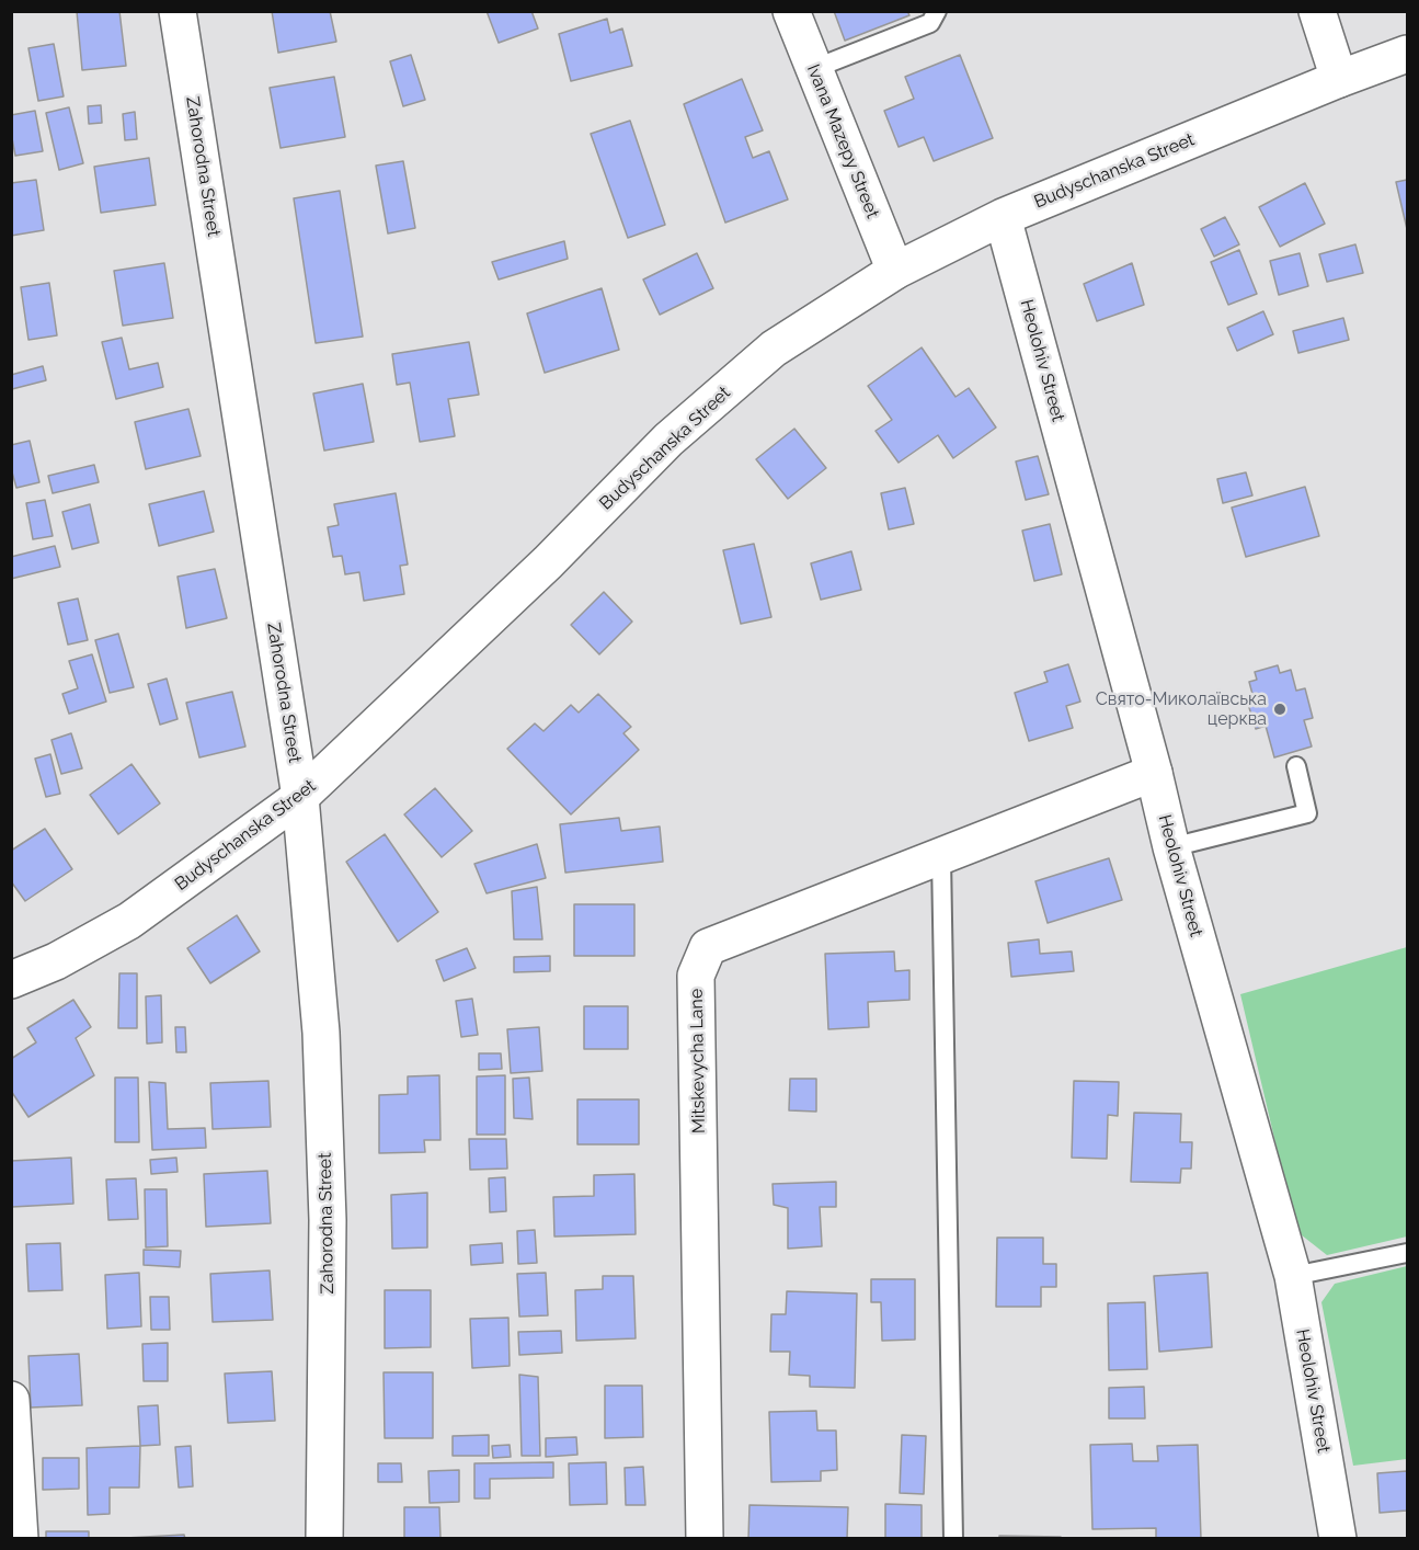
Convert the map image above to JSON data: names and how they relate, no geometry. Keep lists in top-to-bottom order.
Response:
{
  "streets": {
    "street": [
      "Ivana Mazepy Street",
      "Zahorodna Street",
      "Budyschanska Street",
      "Heolohiv Street",
      "Mitskevycha Lane"
    ]
  },
  "crossings": [
    ["Ivana Mazepy Street", "Budyschanska Street"],
    ["Zahorodna Street", "Budyschanska Street"],
    ["Budyschanska Street", "Heolohiv Street"],
    ["Heolohiv Street", "Mitskevycha Lane"]
  ],
  "places": ["Свято-Миколаївська церква"]
}
